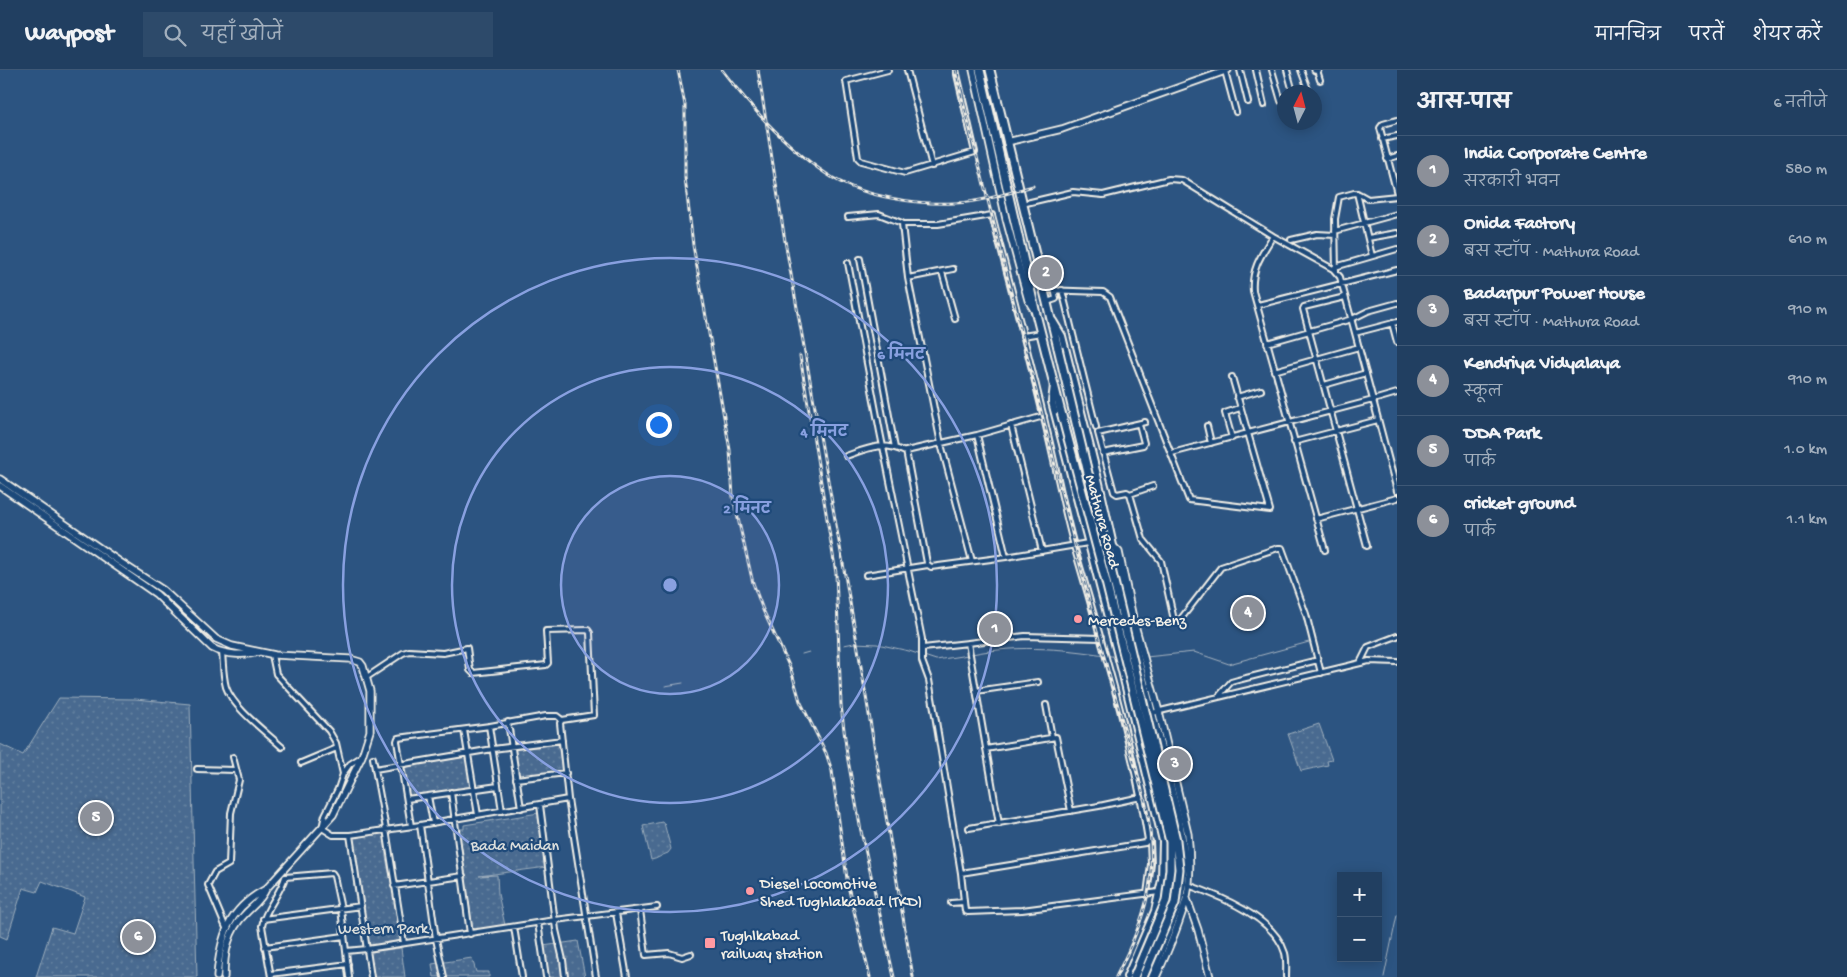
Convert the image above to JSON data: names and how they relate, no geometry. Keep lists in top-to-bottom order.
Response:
{
  "streets": {
    "highway": ["Mathura Road"]
  },
  "parks": ["Bada Maidan", "Western Park"],
  "places": {
    "other": ["Mercedes-Benz", "Diesel Locomotive Shed Tughlakabad (TKD)"],
    "transit": ["Tughlkabad railway station"]
  },
  "north": "top",
  "page": {
    "header": "Waypost",
    "search": "यहाँ खोजें",
    "nav": ["मानचित्र", "परतें", "शेयर करें"],
    "heading": ["आस-पास", "6 नतीजे"],
    "list": [
      {
        "mark": "1",
        "name": "India Corporate Centre",
        "note": "सरकारी भवन",
        "value": "580 m"
      },
      {
        "mark": "2",
        "name": "Onida Factory",
        "note": "बस स्टॉप · Mathura Road",
        "value": "610 m"
      },
      {
        "mark": "3",
        "name": "Badarpur Power House",
        "note": "बस स्टॉप · Mathura Road",
        "value": "910 m"
      },
      {
        "mark": "4",
        "name": "Kendriya Vidyalaya",
        "note": "स्कूल",
        "value": "910 m"
      },
      {
        "mark": "5",
        "name": "DDA Park",
        "note": "पार्क",
        "value": "1.0 km"
      },
      {
        "mark": "6",
        "name": "cricket ground",
        "note": "पार्क",
        "value": "1.1 km"
      }
    ],
    "pins": [
      "2",
      "4",
      "1",
      "3",
      "5",
      "6"
    ],
    "map_buttons": ["+", "−"]
  },
  "rings": ["6 मिनट", "4 मिनट", "2 मिनट"]
}
